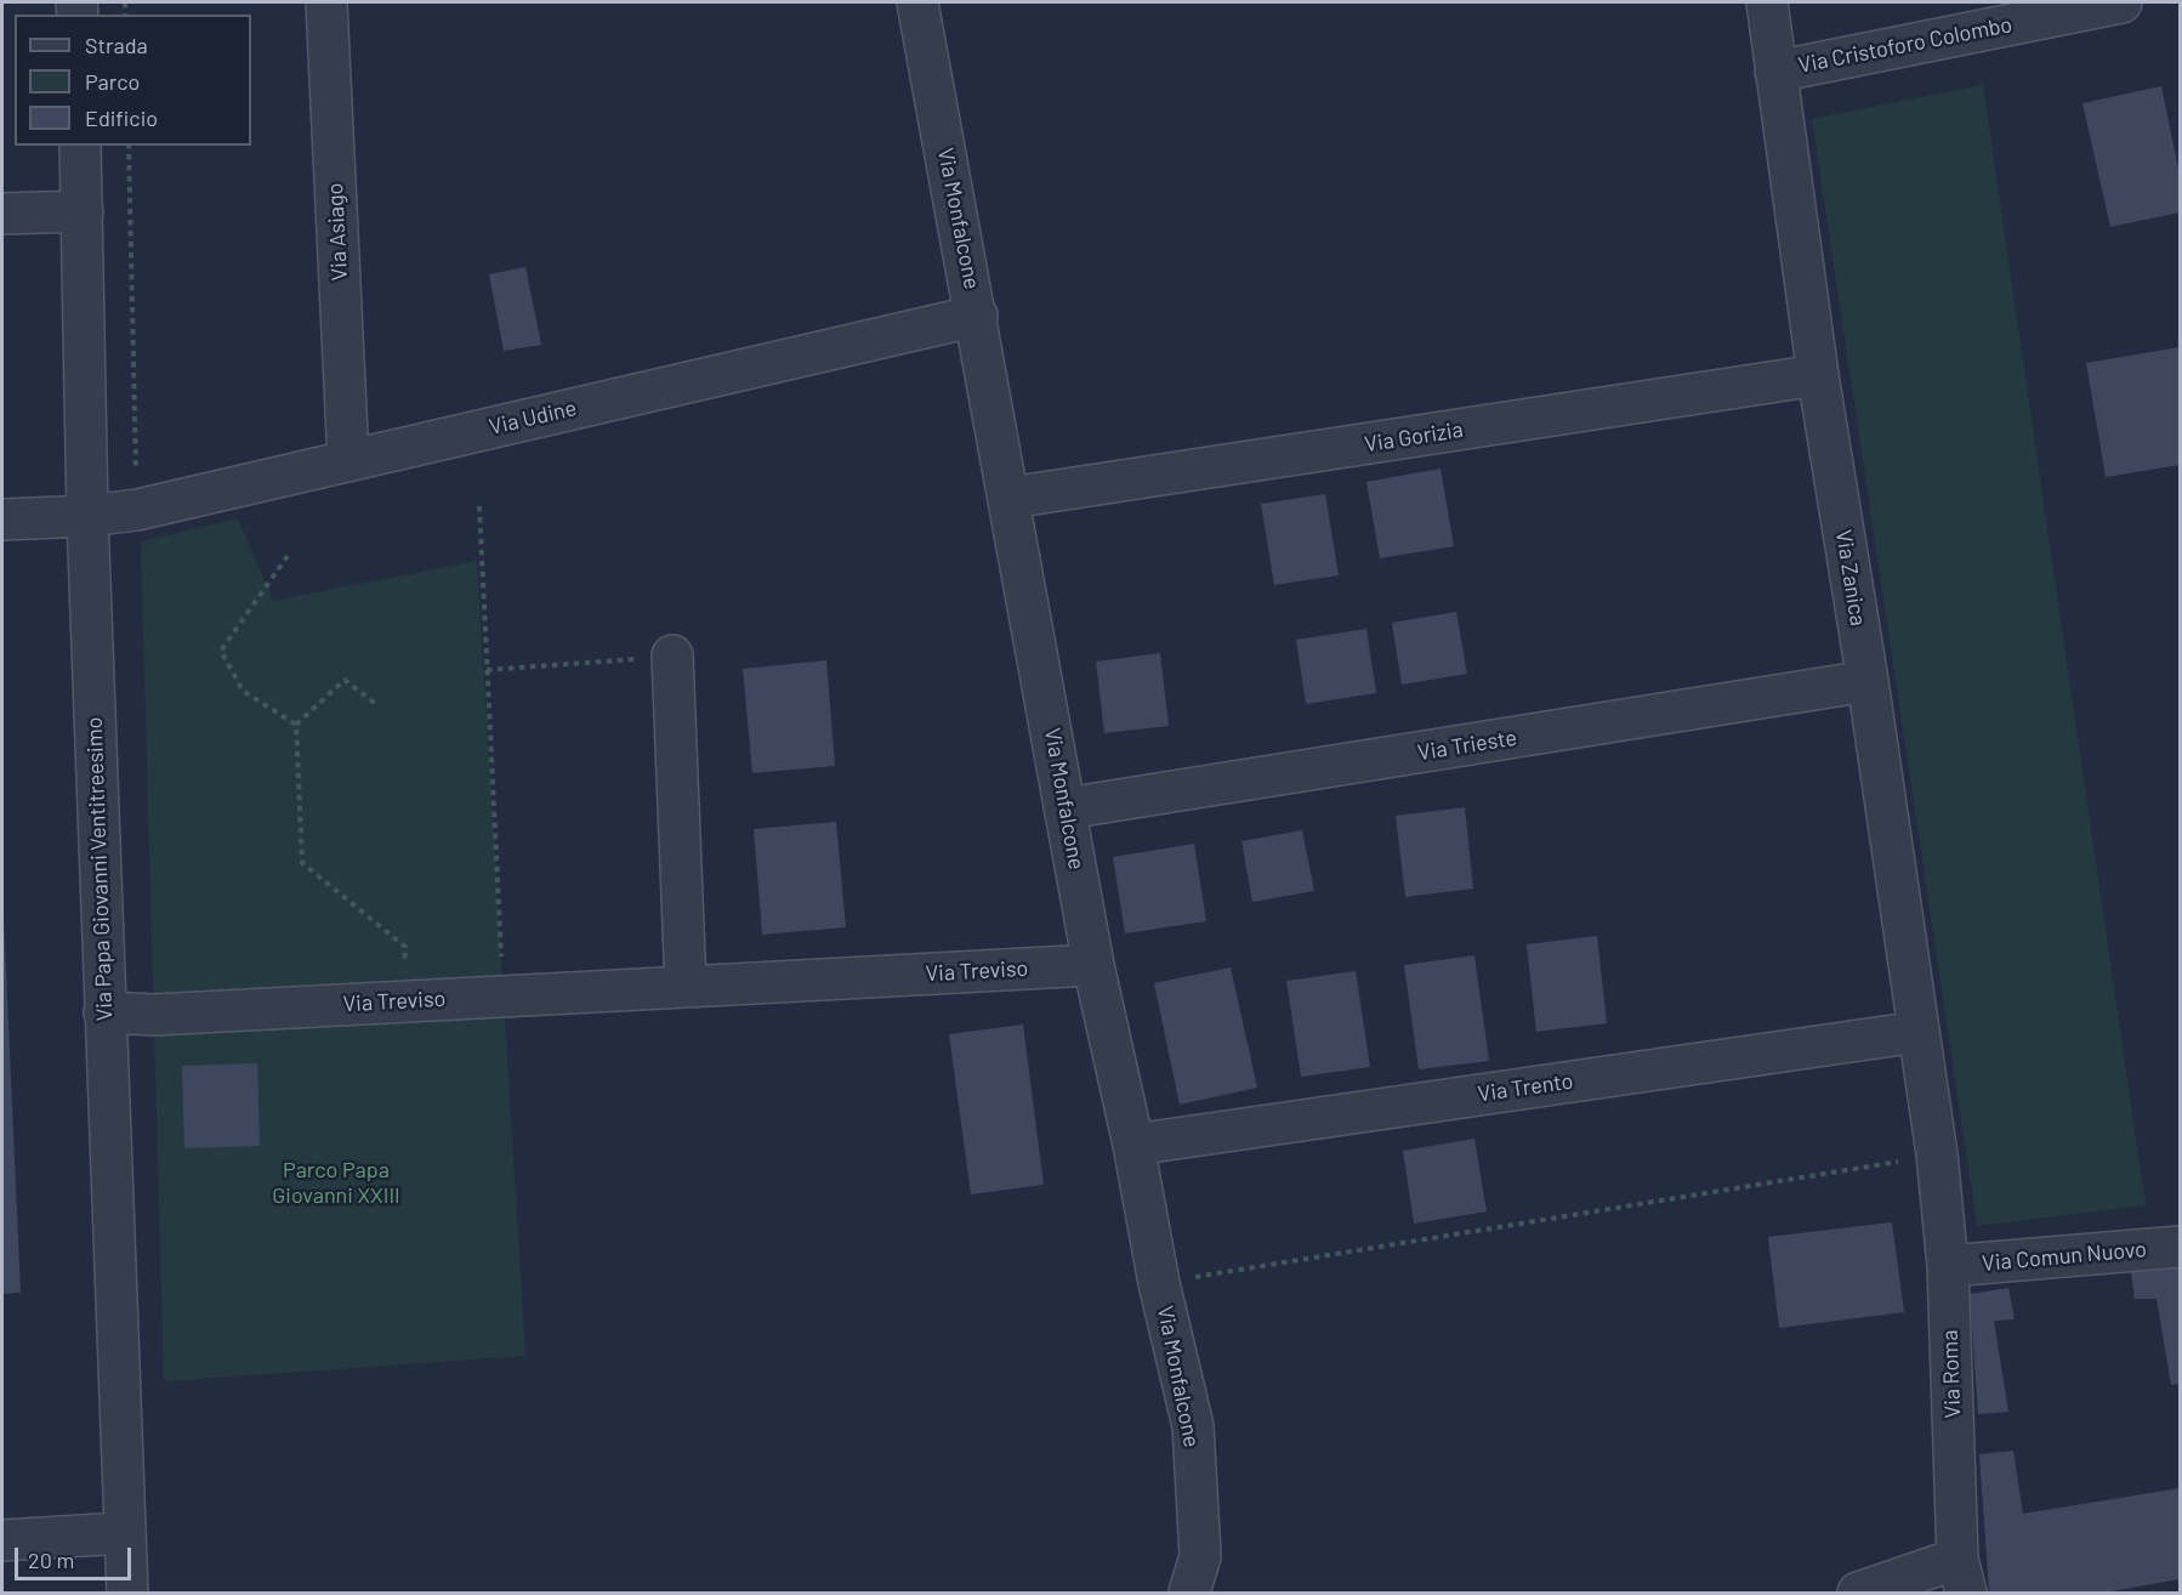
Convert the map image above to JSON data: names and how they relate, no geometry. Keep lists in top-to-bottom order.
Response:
{
  "streets": {
    "street": [
      "Via Cristoforo Colombo",
      "Via Monfalcone",
      "Via Asiago",
      "Via Udine",
      "Via Gorizia",
      "Via Zanica",
      "Via Trieste",
      "Via Papa Giovanni Ventitreesimo",
      "Via Treviso",
      "Via Trento",
      "Via Comun Nuovo",
      "Via Roma"
    ]
  },
  "crossings": [
    ["Via Cristoforo Colombo", "Via Zanica"],
    ["Via Monfalcone", "Via Udine"],
    ["Via Monfalcone", "Via Gorizia"],
    ["Via Monfalcone", "Via Trieste"],
    ["Via Monfalcone", "Via Treviso"],
    ["Via Monfalcone", "Via Trento"],
    ["Via Asiago", "Via Udine"],
    ["Via Udine", "Via Papa Giovanni Ventitreesimo"],
    ["Via Gorizia", "Via Zanica"],
    ["Via Zanica", "Via Trieste"],
    ["Via Zanica", "Via Trento"],
    ["Via Zanica", "Via Roma"],
    ["Via Papa Giovanni Ventitreesimo", "Via Treviso"],
    ["Via Comun Nuovo", "Via Roma"]
  ],
  "parks": ["Parco Papa Giovanni XXIII"],
  "legend": ["Strada", "Parco", "Edificio"],
  "scale_bar": "20 m"
}
